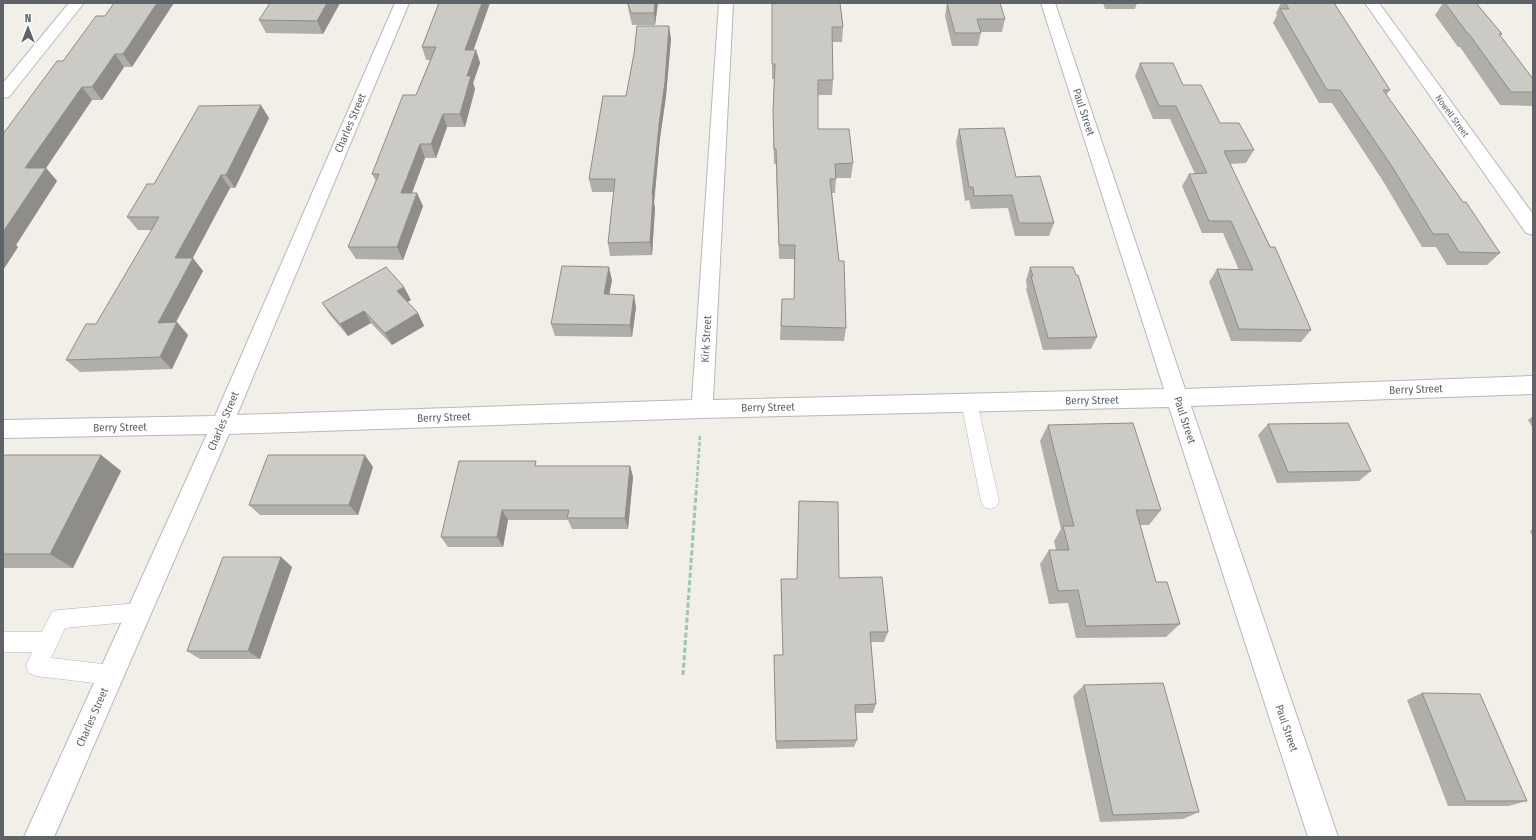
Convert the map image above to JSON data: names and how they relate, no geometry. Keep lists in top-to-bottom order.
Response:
{
  "streets": {
    "street": [
      "Paul Street",
      "Nowell Street",
      "Charles Street",
      "Kirk Street",
      "Berry Street"
    ]
  },
  "crossings": [
    ["Paul Street", "Berry Street"],
    ["Charles Street", "Berry Street"],
    ["Kirk Street", "Berry Street"]
  ],
  "north": "top"
}
